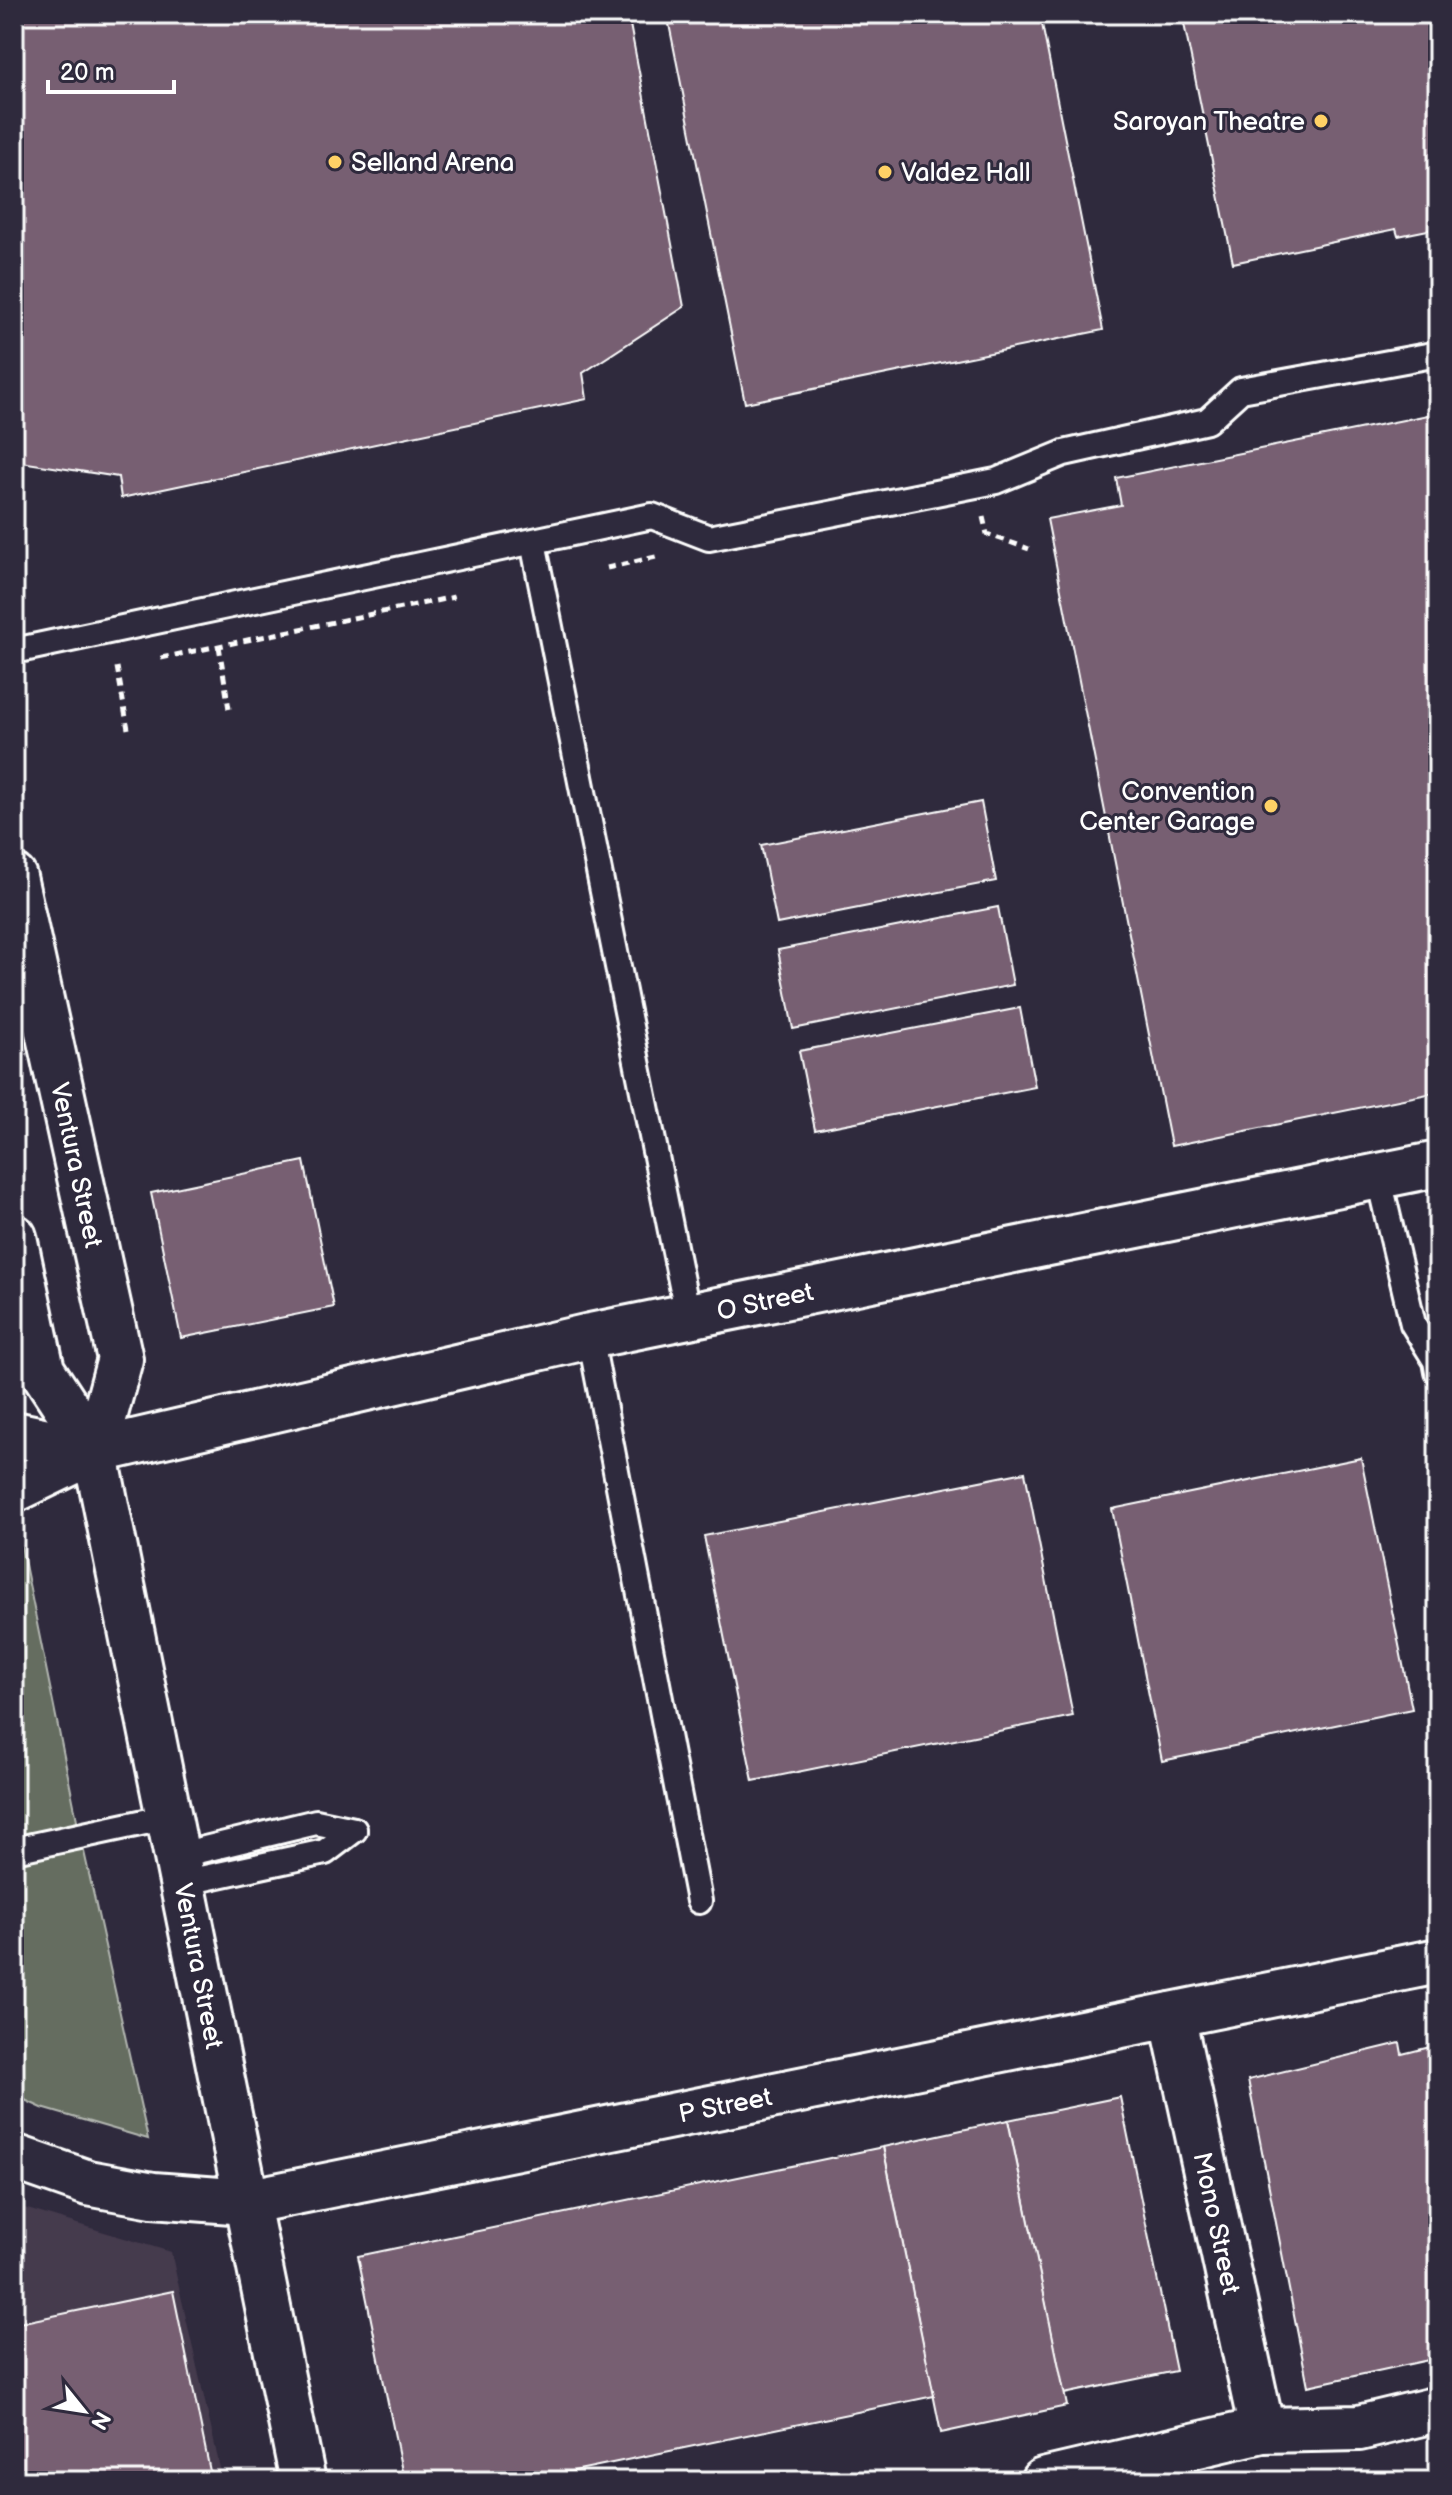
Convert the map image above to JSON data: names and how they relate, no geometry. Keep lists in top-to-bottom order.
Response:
{
  "streets": {
    "main road": [
      "Ventura Street",
      "O Street",
      "P Street",
      "Mono Street"
    ]
  },
  "crossings": [
    ["Ventura Street", "O Street"],
    ["Ventura Street", "P Street"],
    ["P Street", "Mono Street"]
  ],
  "places": [
    "Saroyan Theatre",
    "Selland Arena",
    "Valdez Hall",
    "Convention Center Garage"
  ],
  "scale_bar": "20 m",
  "north": "bottom right"
}
